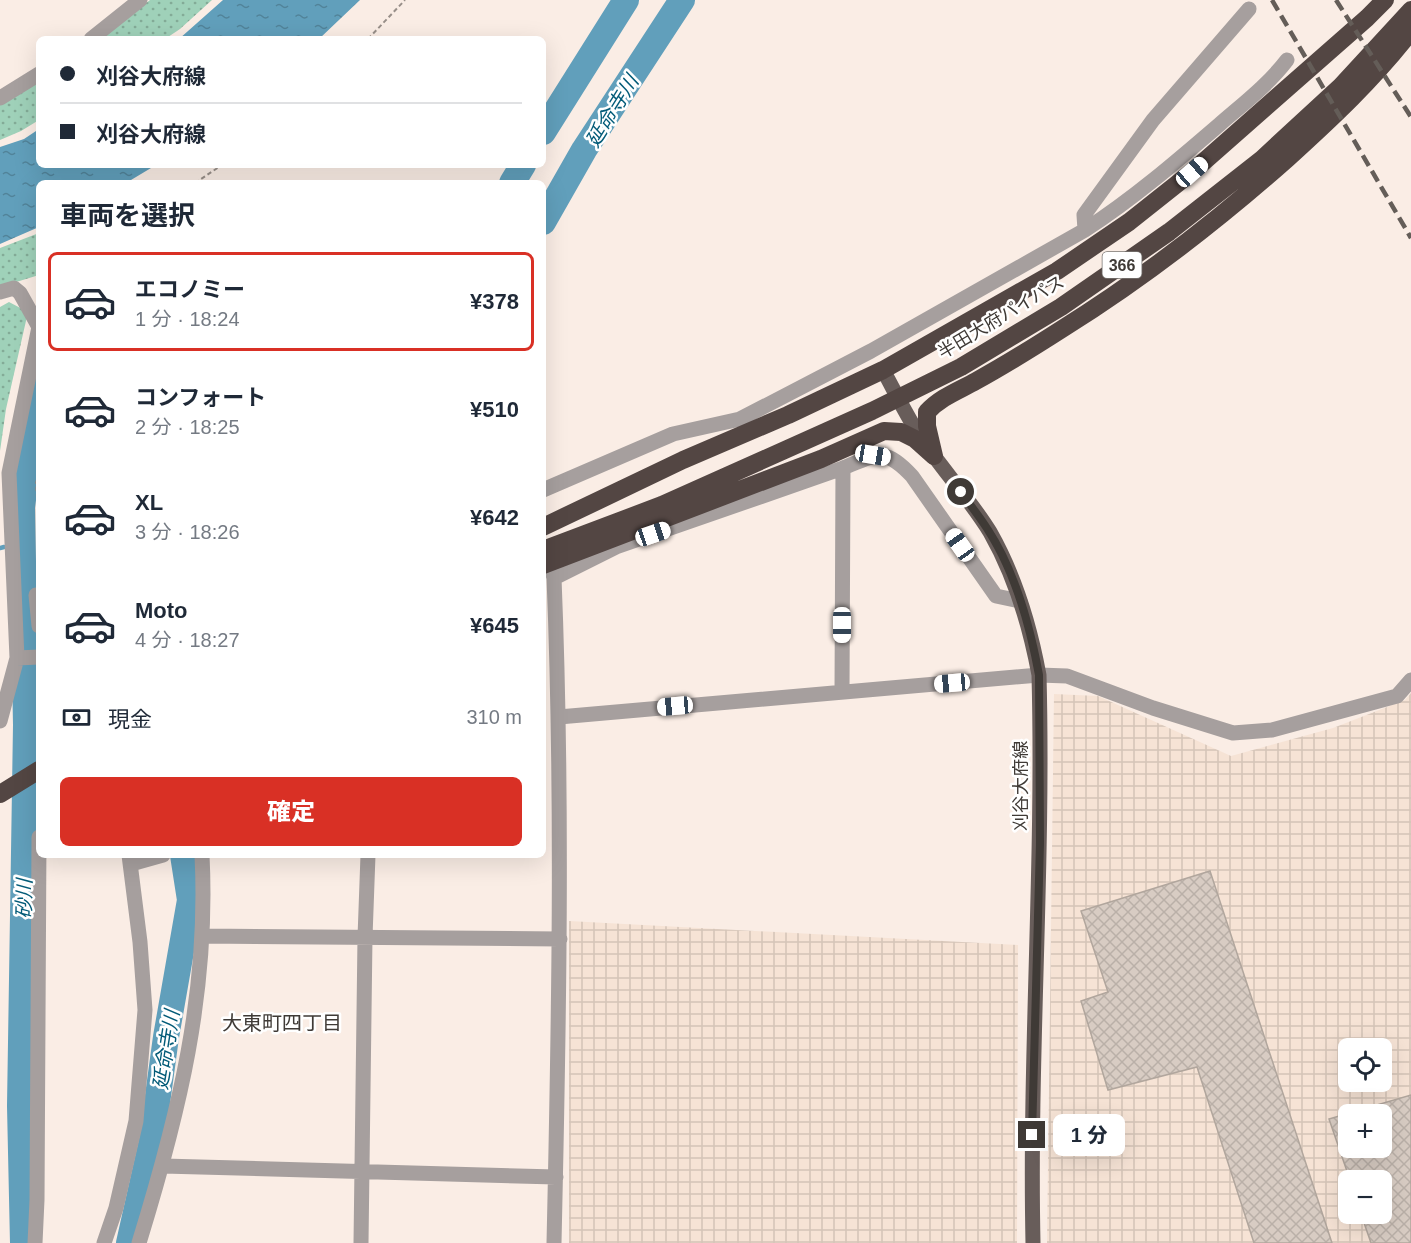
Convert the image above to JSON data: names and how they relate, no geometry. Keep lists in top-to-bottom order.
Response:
{
  "streets": {
    "highway": ["366", "半田大府パイパス"],
    "main road": ["刈谷大府線"]
  },
  "crossings": [
    ["366", "刈谷大府線"]
  ],
  "districts": ["大東町四丁目"],
  "water": ["延命寺川", "砂川"],
  "page": {
    "banner": ["刈谷大府線", "刈谷大府線"],
    "heading": "車両を選択",
    "list": [
      {
        "name": "エコノミー",
        "note": "1 分 · 18:24",
        "value": "¥378"
      },
      {
        "name": "コンフォート",
        "note": "2 分 · 18:25",
        "value": "¥510"
      },
      {
        "name": "XL",
        "note": "3 分 · 18:26",
        "value": "¥642"
      },
      {
        "name": "Moto",
        "note": "4 分 · 18:27",
        "value": "¥645"
      }
    ],
    "pay": ["現金", "310 m"],
    "buttons": "確定",
    "map_buttons": ["+", "−"],
    "bubble": "1 分"
  }
}
